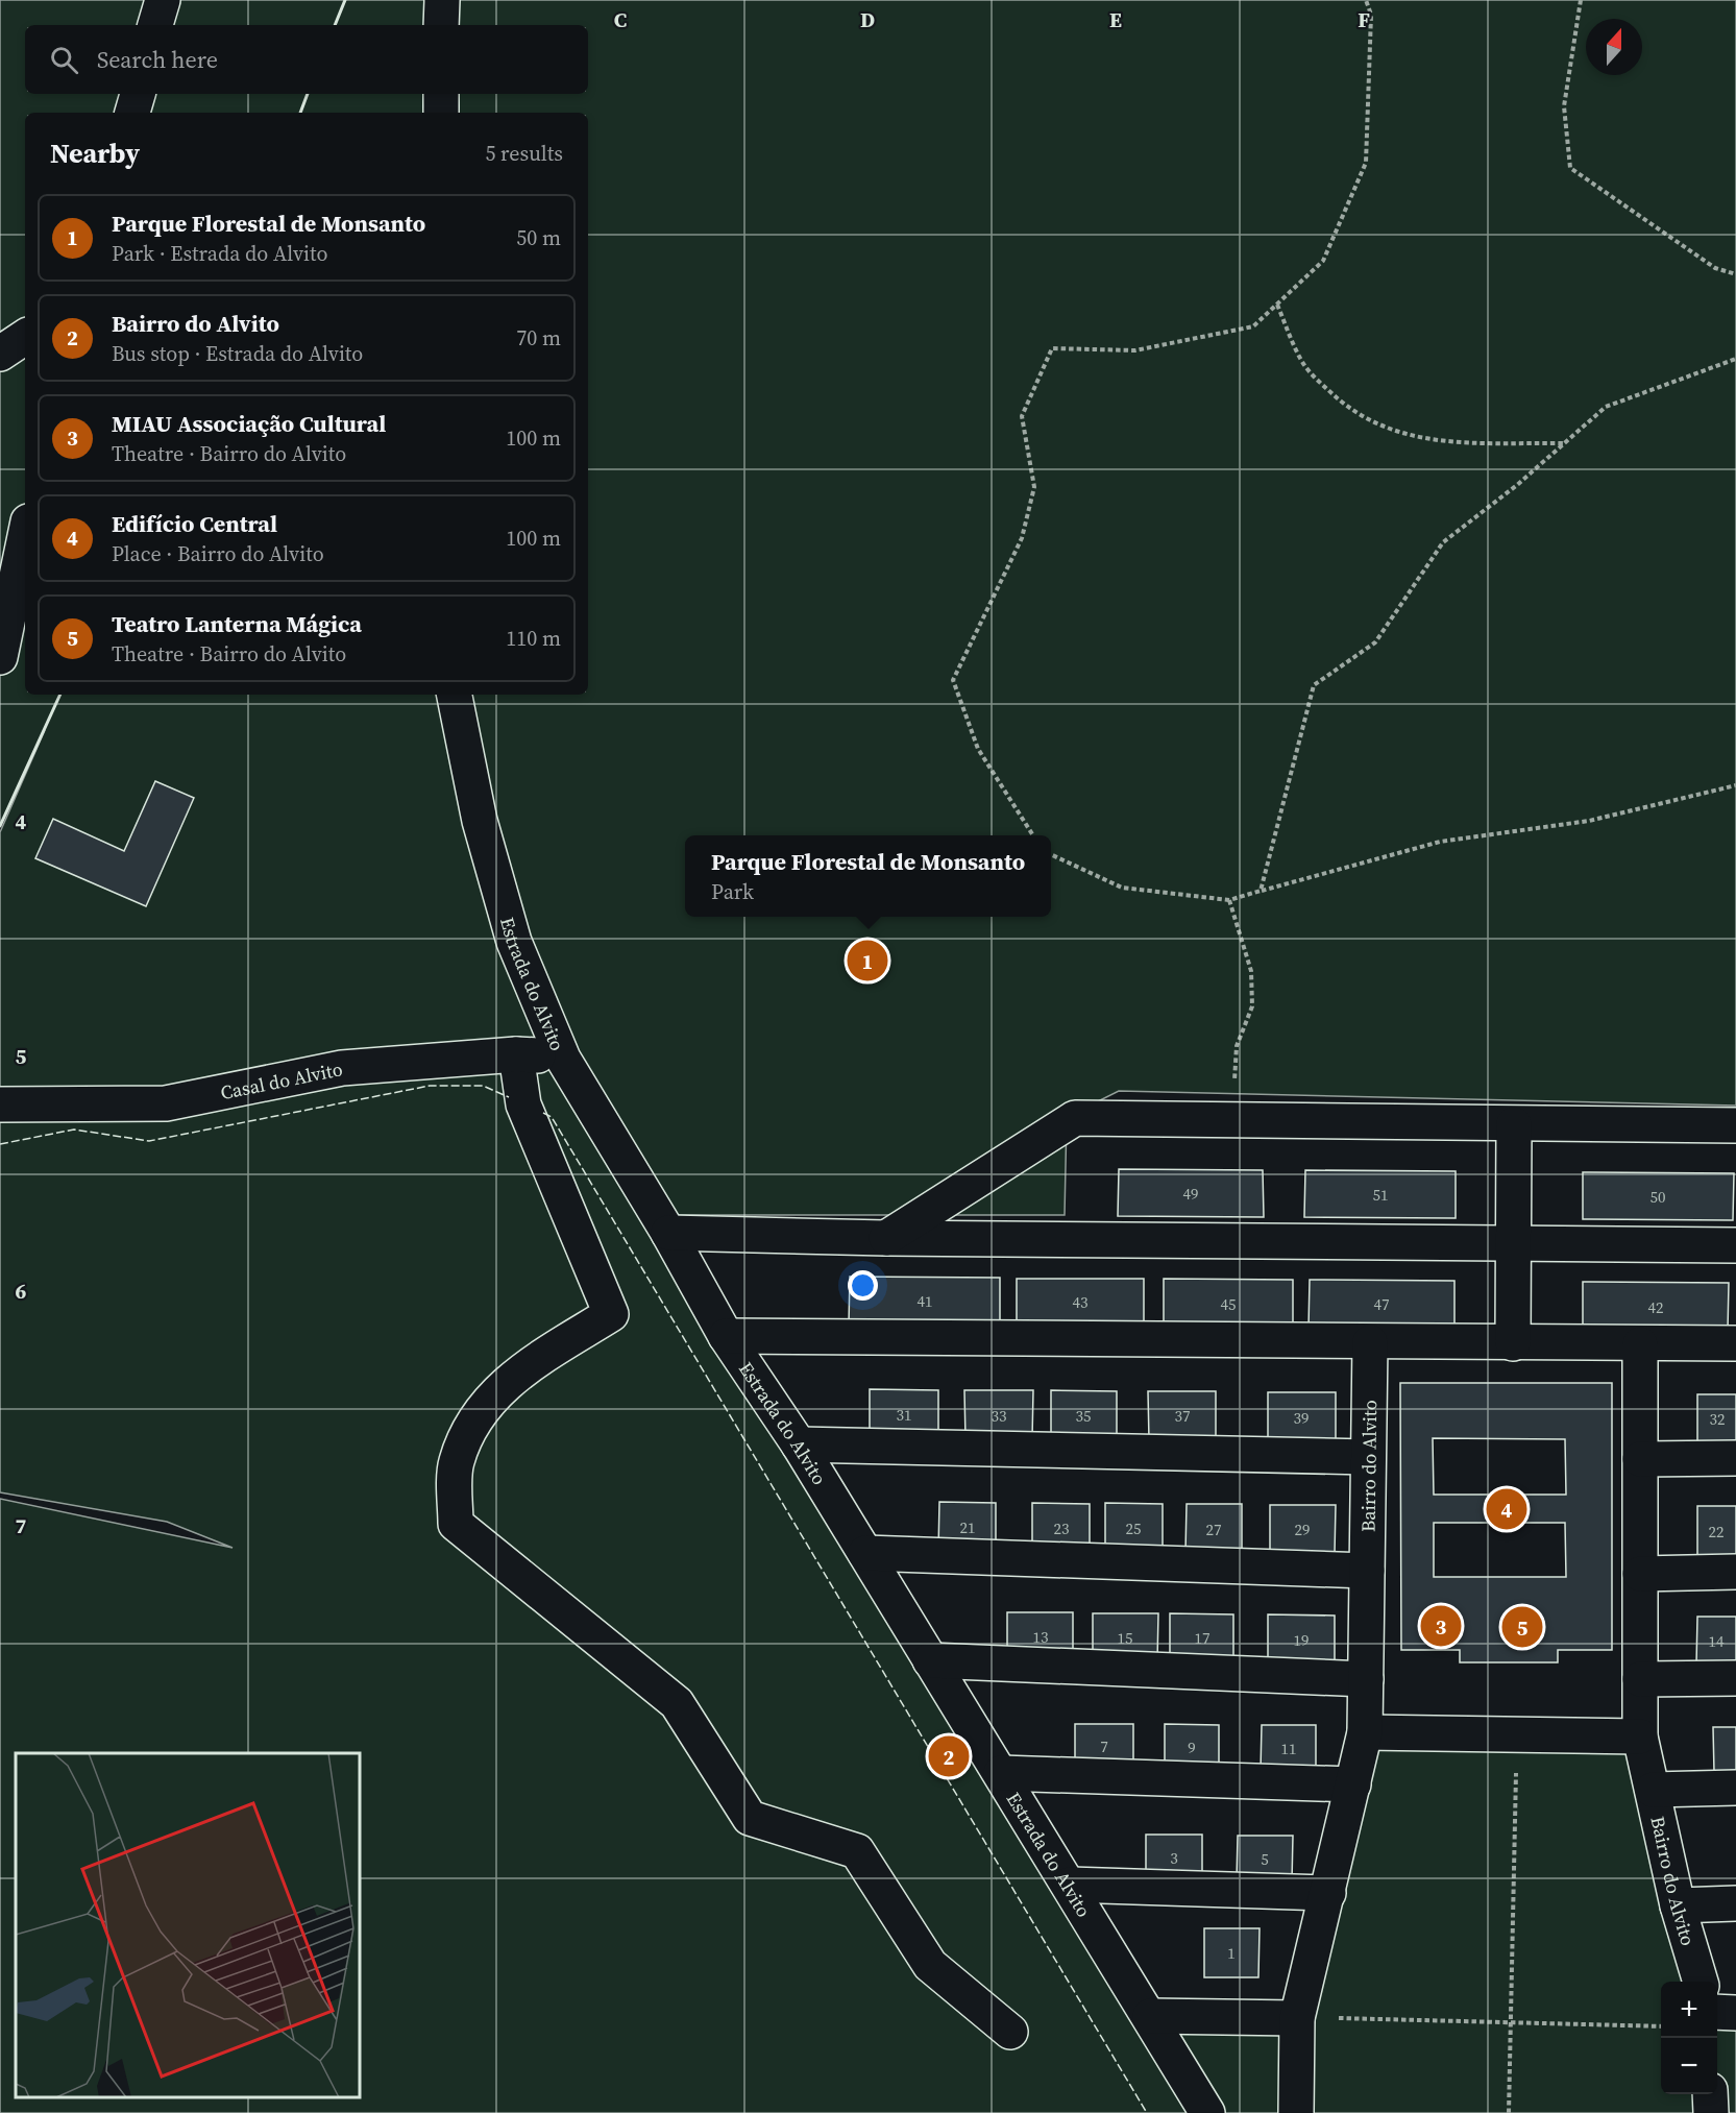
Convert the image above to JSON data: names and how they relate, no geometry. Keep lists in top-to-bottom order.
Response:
{
  "streets": {
    "street": ["Estrada do Alvito", "Casal do Alvito", "Bairro do Alvito"]
  },
  "crossings": [
    ["Estrada do Alvito", "Casal do Alvito"]
  ],
  "house_numbers": [
    "49",
    "51",
    "50",
    "41",
    "43",
    "45",
    "47",
    "42",
    "31",
    "33",
    "35",
    "37",
    "39",
    "32",
    "21",
    "23",
    "25",
    "27",
    "29",
    "22",
    "13",
    "15",
    "17",
    "19",
    "14",
    "7",
    "9",
    "11",
    "3",
    "5",
    "1"
  ],
  "north": "top",
  "page": {
    "search": "Search here",
    "heading": ["Nearby", "5 results"],
    "list": [
      {
        "mark": "1",
        "name": "Parque Florestal de Monsanto",
        "note": "Park · Estrada do Alvito",
        "value": "50 m"
      },
      {
        "mark": "2",
        "name": "Bairro do Alvito",
        "note": "Bus stop · Estrada do Alvito",
        "value": "70 m"
      },
      {
        "mark": "3",
        "name": "MIAU Associação Cultural",
        "note": "Theatre · Bairro do Alvito",
        "value": "100 m"
      },
      {
        "mark": "4",
        "name": "Edifício Central",
        "note": "Place · Bairro do Alvito",
        "value": "100 m"
      },
      {
        "mark": "5",
        "name": "Teatro Lanterna Mágica",
        "note": "Theatre · Bairro do Alvito",
        "value": "110 m"
      }
    ],
    "popup": ["Parque Florestal de Monsanto", "Park"],
    "pins": [
      "1",
      "4",
      "3",
      "5",
      "2"
    ],
    "map_buttons": ["+", "−"]
  },
  "grid": {
    "columns": [
      "C",
      "D",
      "E",
      "F"
    ],
    "rows": [
      "4",
      "5",
      "6",
      "7"
    ]
  }
}
